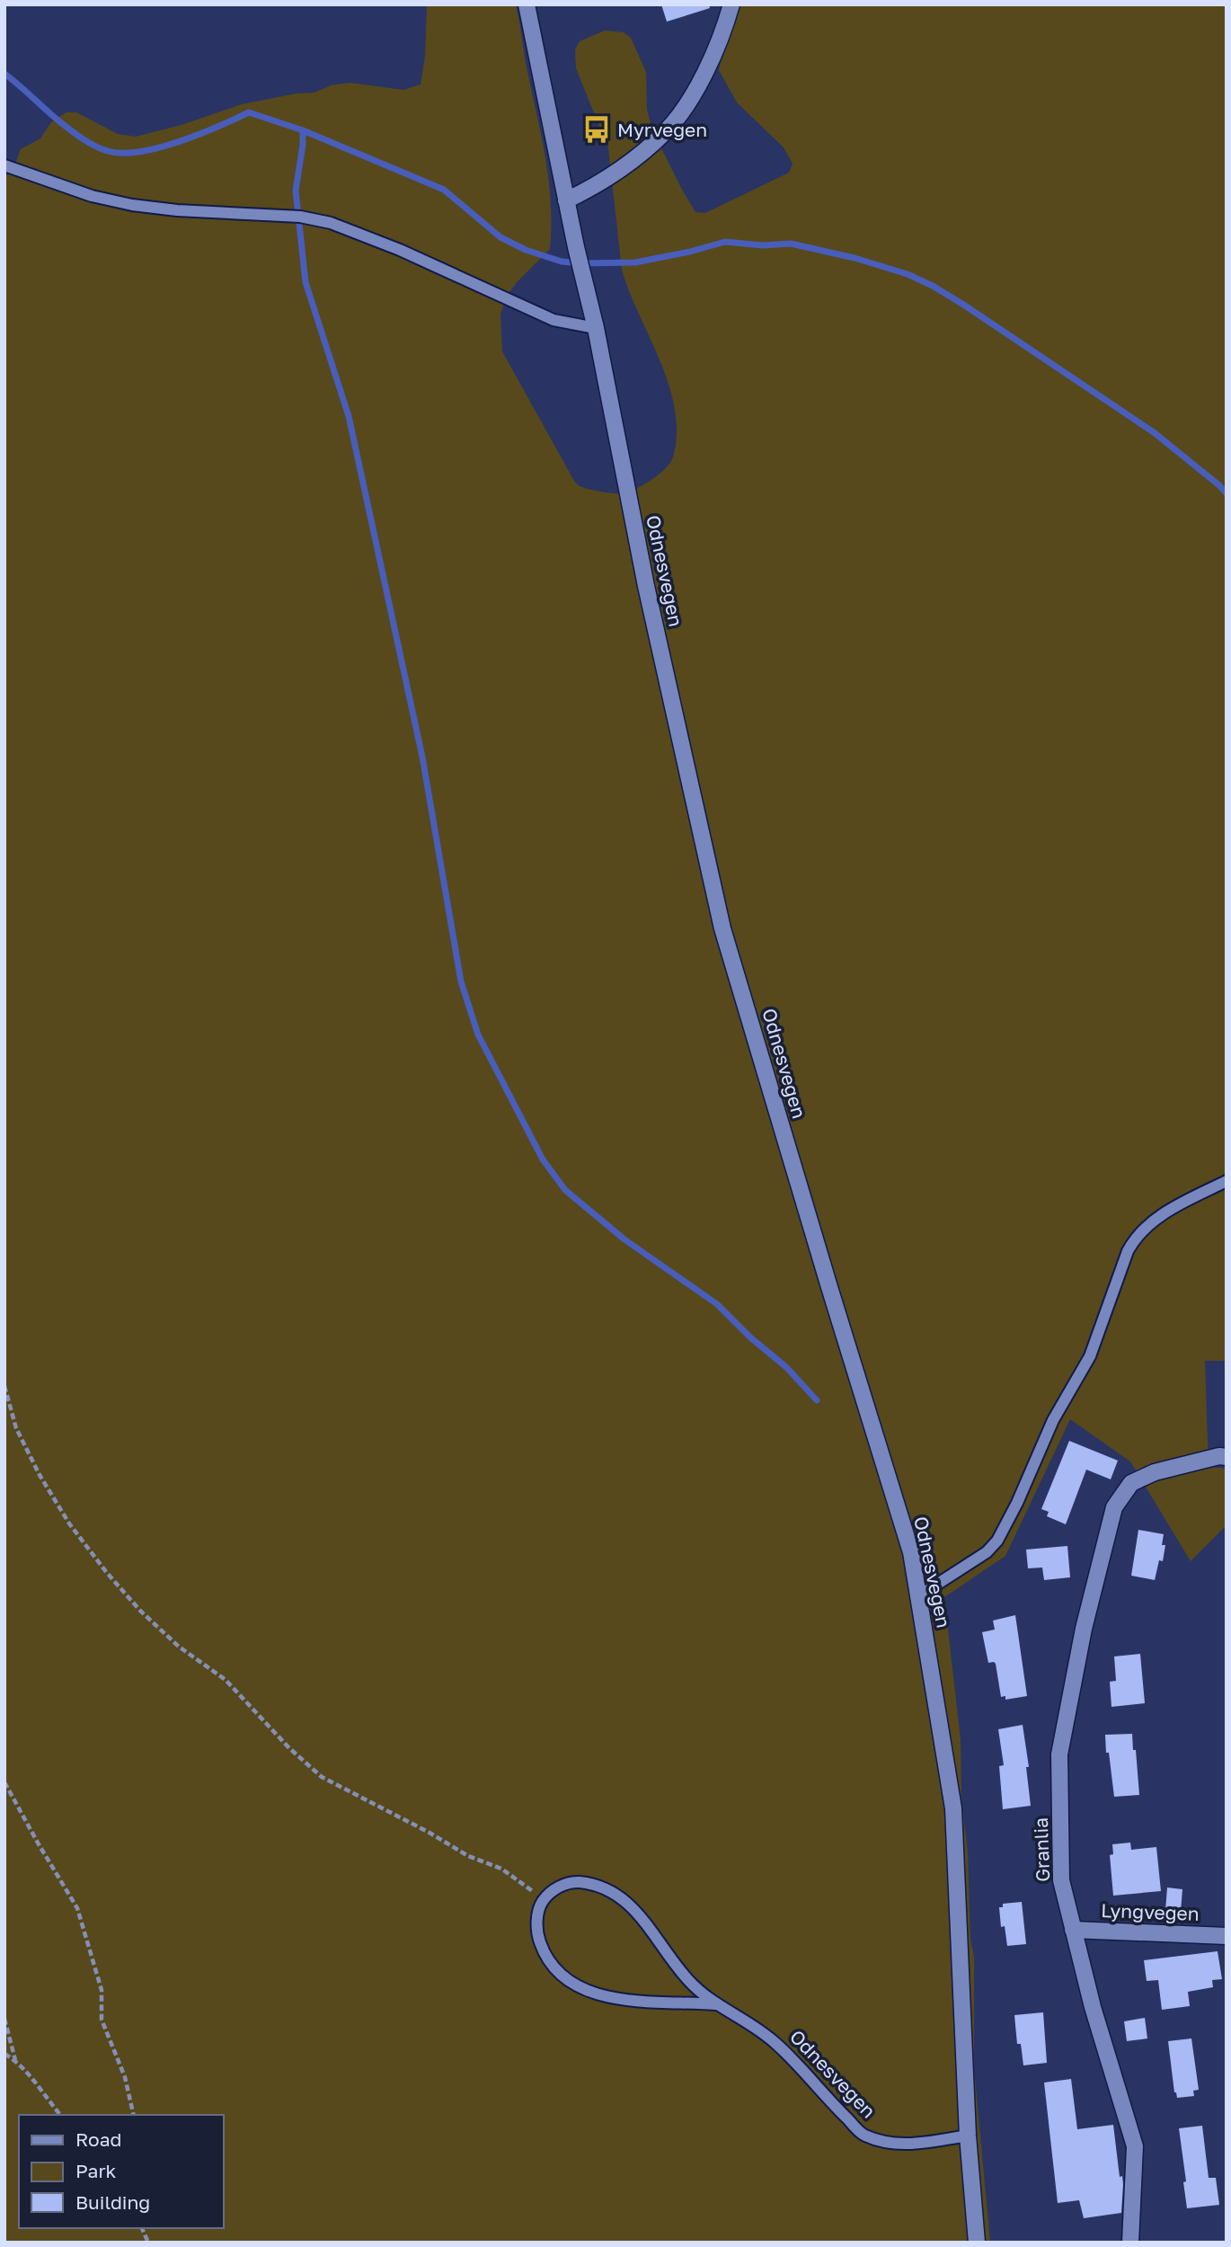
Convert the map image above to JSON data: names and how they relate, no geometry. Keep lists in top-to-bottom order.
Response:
{
  "streets": {
    "main road": ["Odnesvegen", "Granlia", "Lyngvegen"]
  },
  "crossings": [
    ["Granlia", "Lyngvegen"]
  ],
  "places": {
    "bus stop": ["Myrvegen"]
  },
  "legend": ["Road", "Park", "Building"]
}
